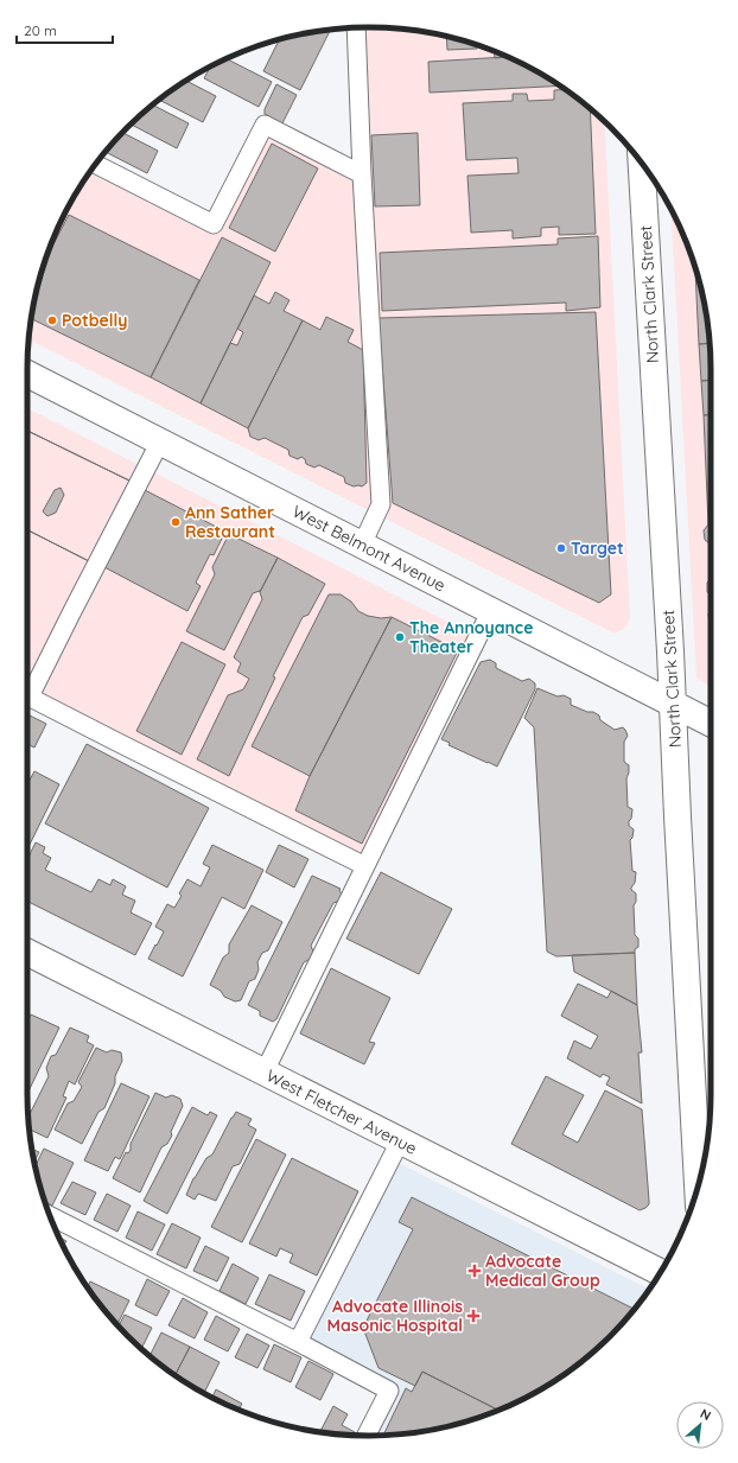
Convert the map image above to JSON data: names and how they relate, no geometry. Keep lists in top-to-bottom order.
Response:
{
  "streets": {
    "main road": ["North Clark Street", "West Belmont Avenue", "West Fletcher Avenue"]
  },
  "crossings": [
    ["North Clark Street", "West Belmont Avenue"]
  ],
  "places": {
    "other": [
      "Potbelly",
      "Ann Sather Restaurant",
      "Target",
      "The Annoyance Theater"
    ],
    "health": ["Advocate Medical Group", "Advocate Illinois Masonic Hospital"]
  },
  "scale_bar": "20 m",
  "north": "top right"
}
